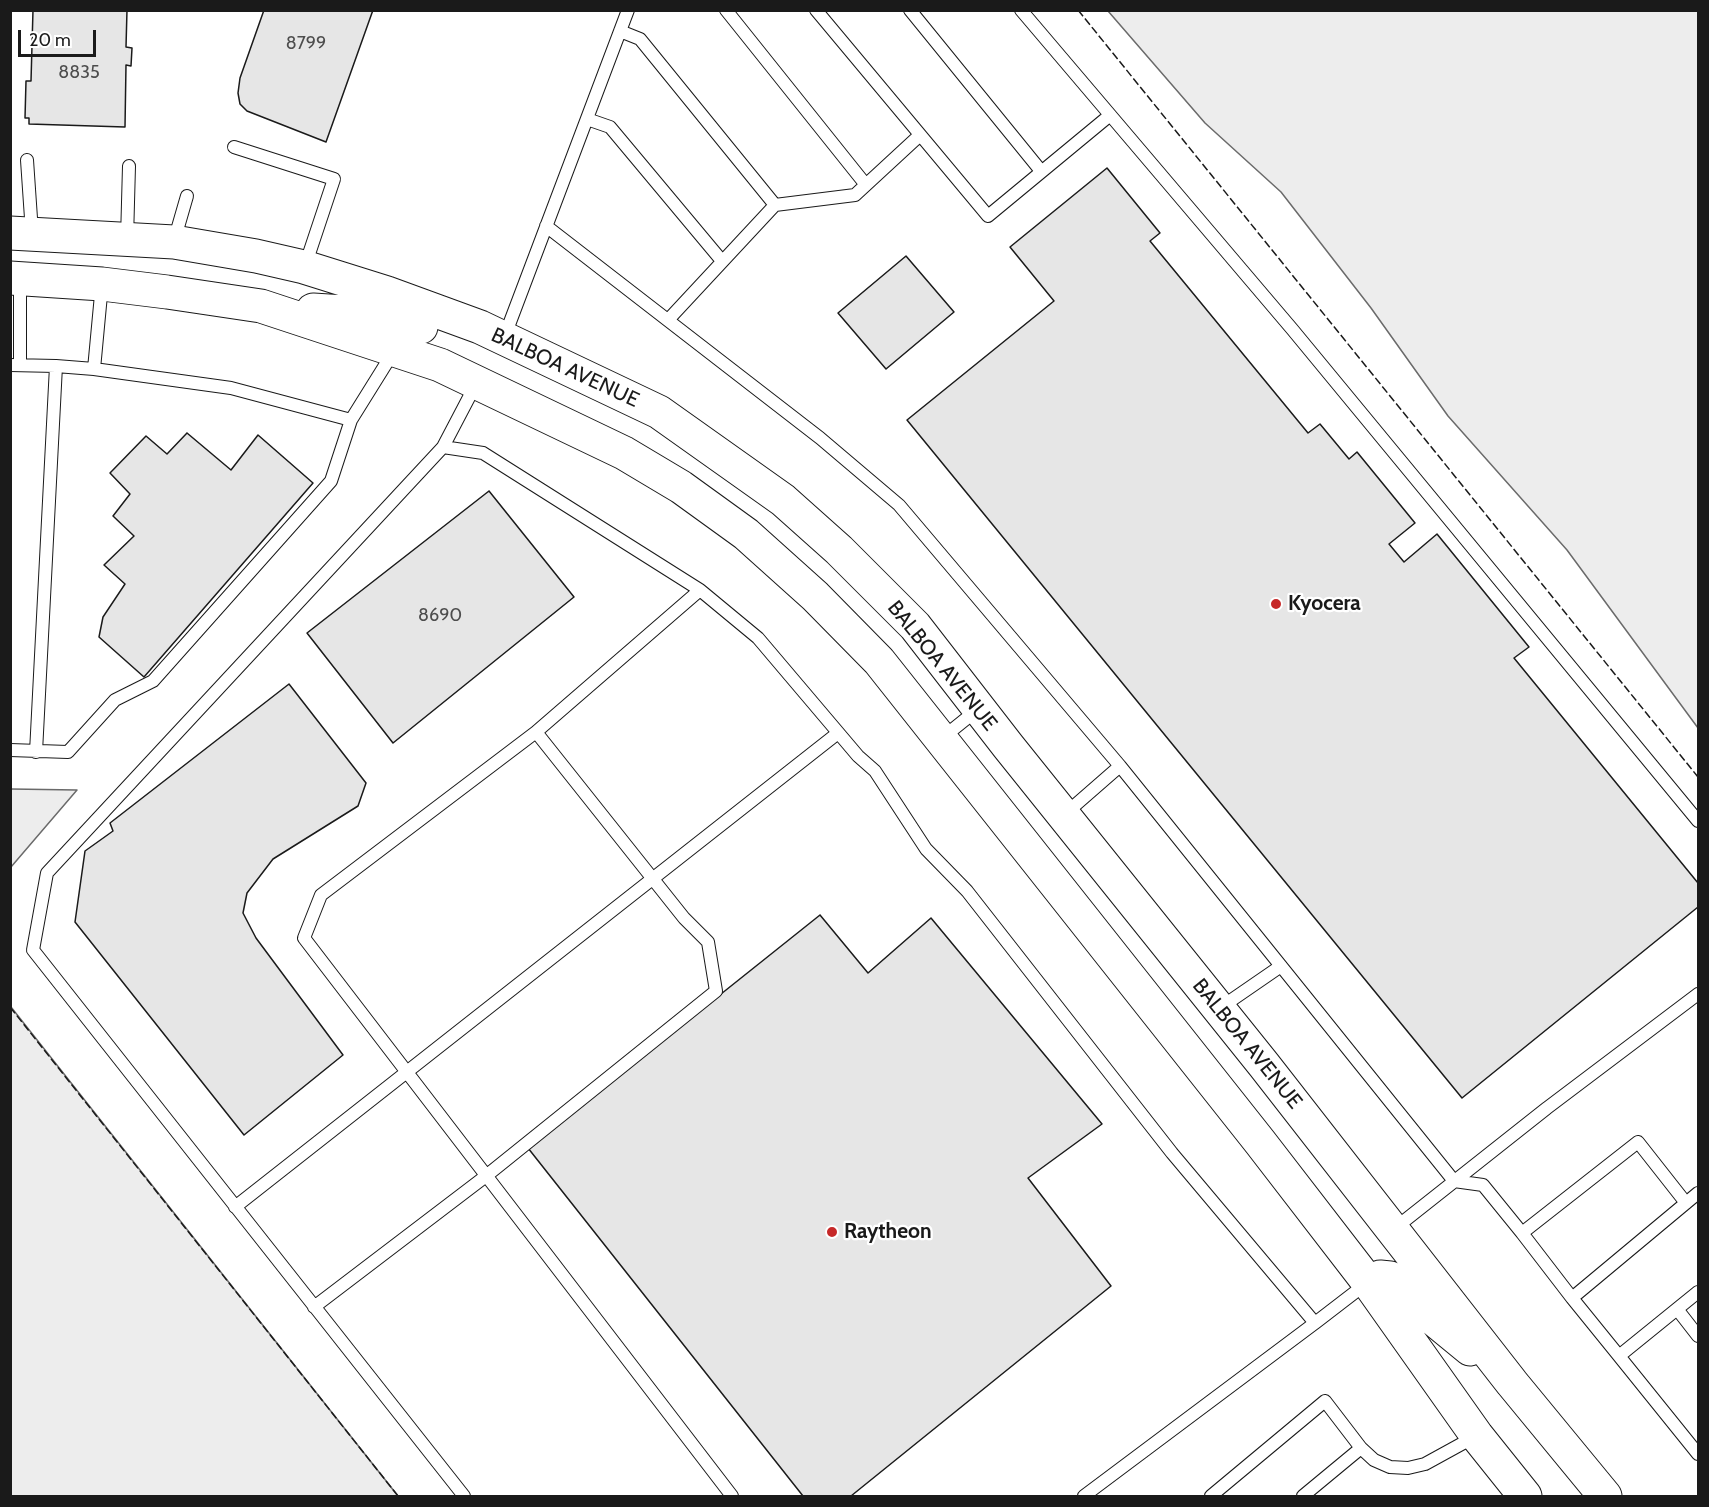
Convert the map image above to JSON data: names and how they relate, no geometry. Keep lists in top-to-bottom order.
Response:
{
  "streets": {
    "main road": ["BALBOA AVENUE"]
  },
  "places": ["Kyocera", "Raytheon"],
  "house_numbers": ["8799", "8835", "8690"],
  "scale_bar": "20 m"
}
